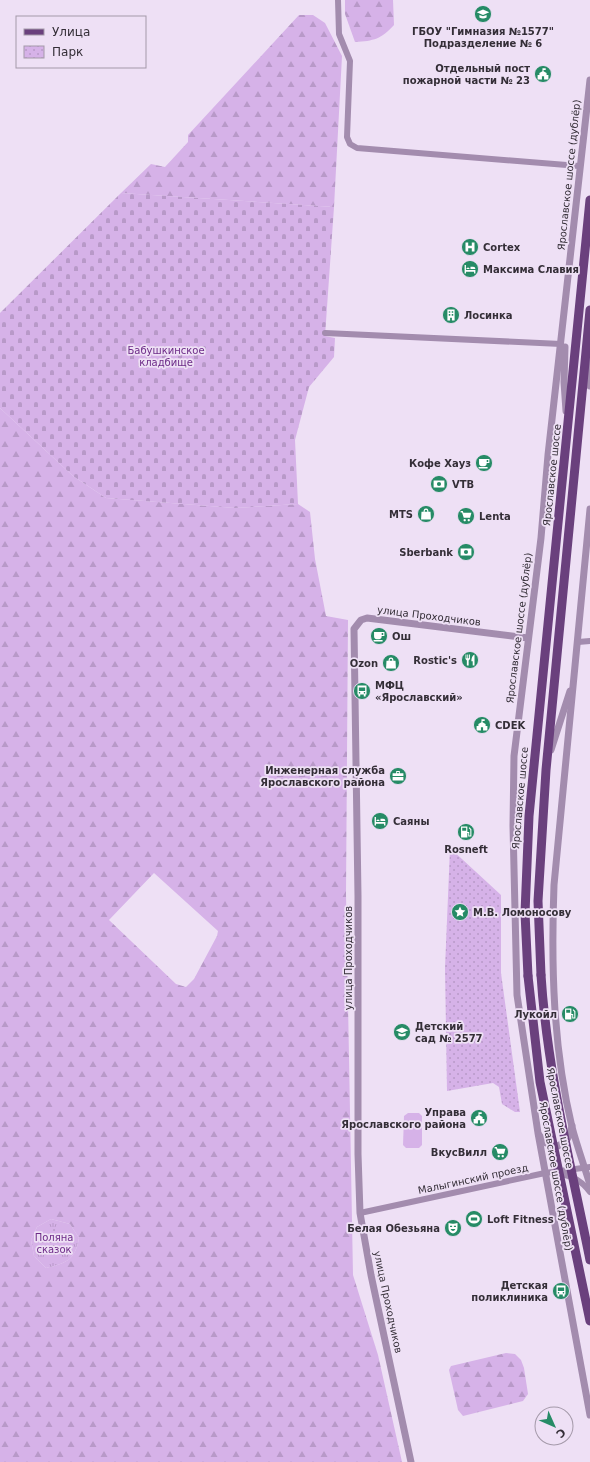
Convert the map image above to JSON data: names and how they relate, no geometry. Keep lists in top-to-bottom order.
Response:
{
  "streets": {
    "main road": ["Ярославское шоссе"],
    "street": ["Ярославское шоссе (дублёр)", "улица Проходчиков", "Малыгинский проезд"]
  },
  "crossings": [
    ["Ярославское шоссе (дублёр)", "улица Проходчиков"],
    ["Ярославское шоссе (дублёр)", "Малыгинский проезд"],
    ["улица Проходчиков", "Малыгинский проезд"]
  ],
  "parks": ["Бабушкинское кладбище", "Поляна сказок"],
  "places": {
    "school or university": ["ГБОУ \"Гимназия №1577\" Подразделение № 6", "Детский сад № 2577"],
    "public building": ["Отдельный пост пожарной части № 23", "CDEK", "Управа Ярославского района"],
    "hospital": ["Cortex"],
    "hotel": ["Максима Славия", "Саяны"],
    "building": ["Лосинка"],
    "cafe": ["Кофе Хауз", "Ош"],
    "bank": ["VTB", "Sberbank"],
    "shop": ["MTS", "Ozon"],
    "supermarket": ["Lenta", "ВкусВилл"],
    "restaurant": ["Rostic's"],
    "bus stop": ["МФЦ «Ярославский»", "Детская поликлиника"],
    "office": ["Инженерная служба Ярославского района"],
    "fuel station": ["Rosneft", "Лукойл"],
    "place": ["М.В. Ломоносову"],
    "sports": ["Loft Fitness"],
    "theatre": ["Белая Обезьяна"]
  },
  "legend": ["Улица", "Парк"],
  "north": "bottom right"
}
